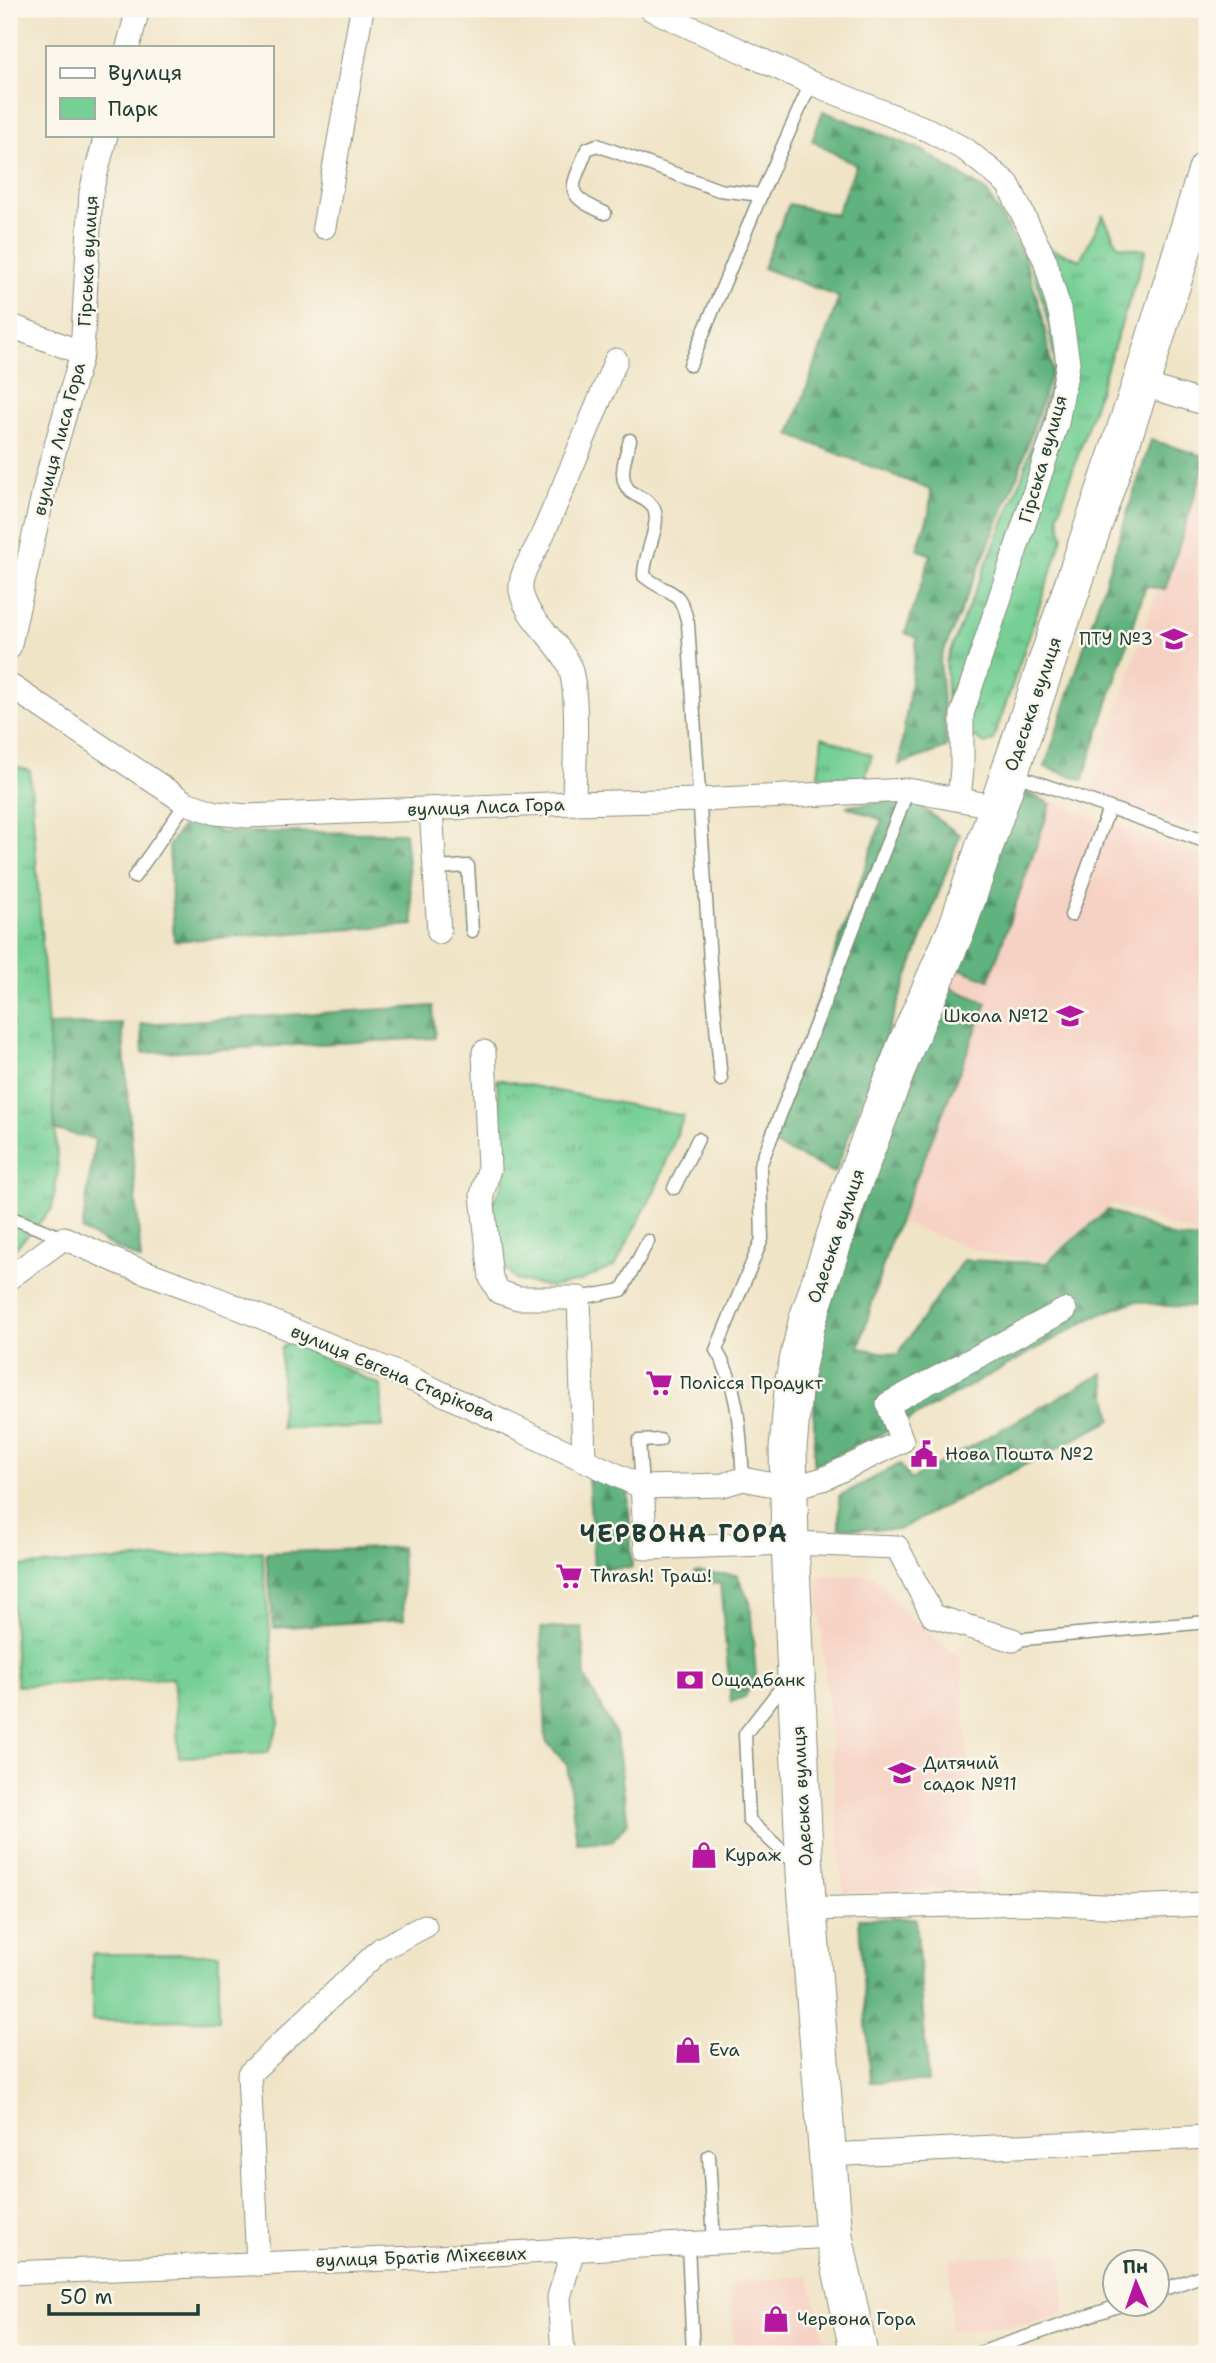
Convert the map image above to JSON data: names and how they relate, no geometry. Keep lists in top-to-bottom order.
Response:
{
  "streets": {
    "main road": ["Одеська вулиця"],
    "street": [
      "Гірська вулиця",
      "вулиця Лиса Гора",
      "вулиця Євгена Старікова",
      "вулиця Братів Міхєєвих"
    ]
  },
  "crossings": [
    ["Гірська вулиця", "вулиця Лиса Гора"],
    ["вулиця Лиса Гора", "Одеська вулиця"],
    ["Одеська вулиця", "вулиця Євгена Старікова"],
    ["Одеська вулиця", "вулиця Братів Міхєєвих"]
  ],
  "districts": ["ЧЕРВОНА ГОРА"],
  "places": {
    "school or university": ["ПТУ №3", "Школа №12", "Дитячий садок №11"],
    "supermarket": ["Полісся Продукт", "Thrash! Траш!"],
    "public building": ["Нова Пошта №2"],
    "bank": ["Ощадбанк"],
    "shop": ["Кураж", "Eva", "Червона Гора"]
  },
  "legend": ["Вулиця", "Парк"],
  "scale_bar": "50 m",
  "north": "top"
}
